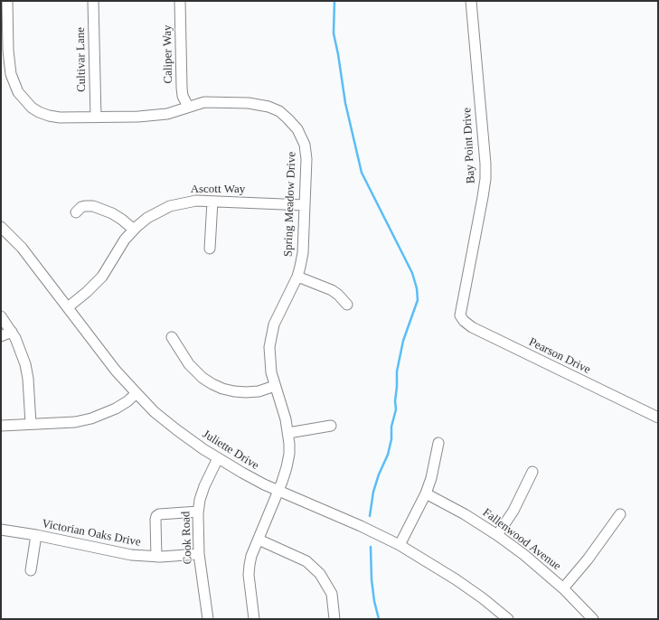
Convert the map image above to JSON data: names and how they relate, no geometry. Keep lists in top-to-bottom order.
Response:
{
  "streets": {
    "street": [
      "Caliper Way",
      "Cultivar Lane",
      "Bay Point Drive",
      "Ascott Way",
      "Spring Meadow Drive",
      "Pearson Drive",
      "Juliette Drive",
      "Victorian Oaks Drive",
      "Cook Road",
      "Fallenwood Avenue"
    ]
  },
  "crossings": [
    ["Caliper Way", "Spring Meadow Drive"],
    ["Cultivar Lane", "Spring Meadow Drive"],
    ["Bay Point Drive", "Pearson Drive"],
    ["Ascott Way", "Spring Meadow Drive"],
    ["Ascott Way", "Juliette Drive"],
    ["Spring Meadow Drive", "Juliette Drive"],
    ["Juliette Drive", "Cook Road"],
    ["Victorian Oaks Drive", "Cook Road"]
  ]
}
